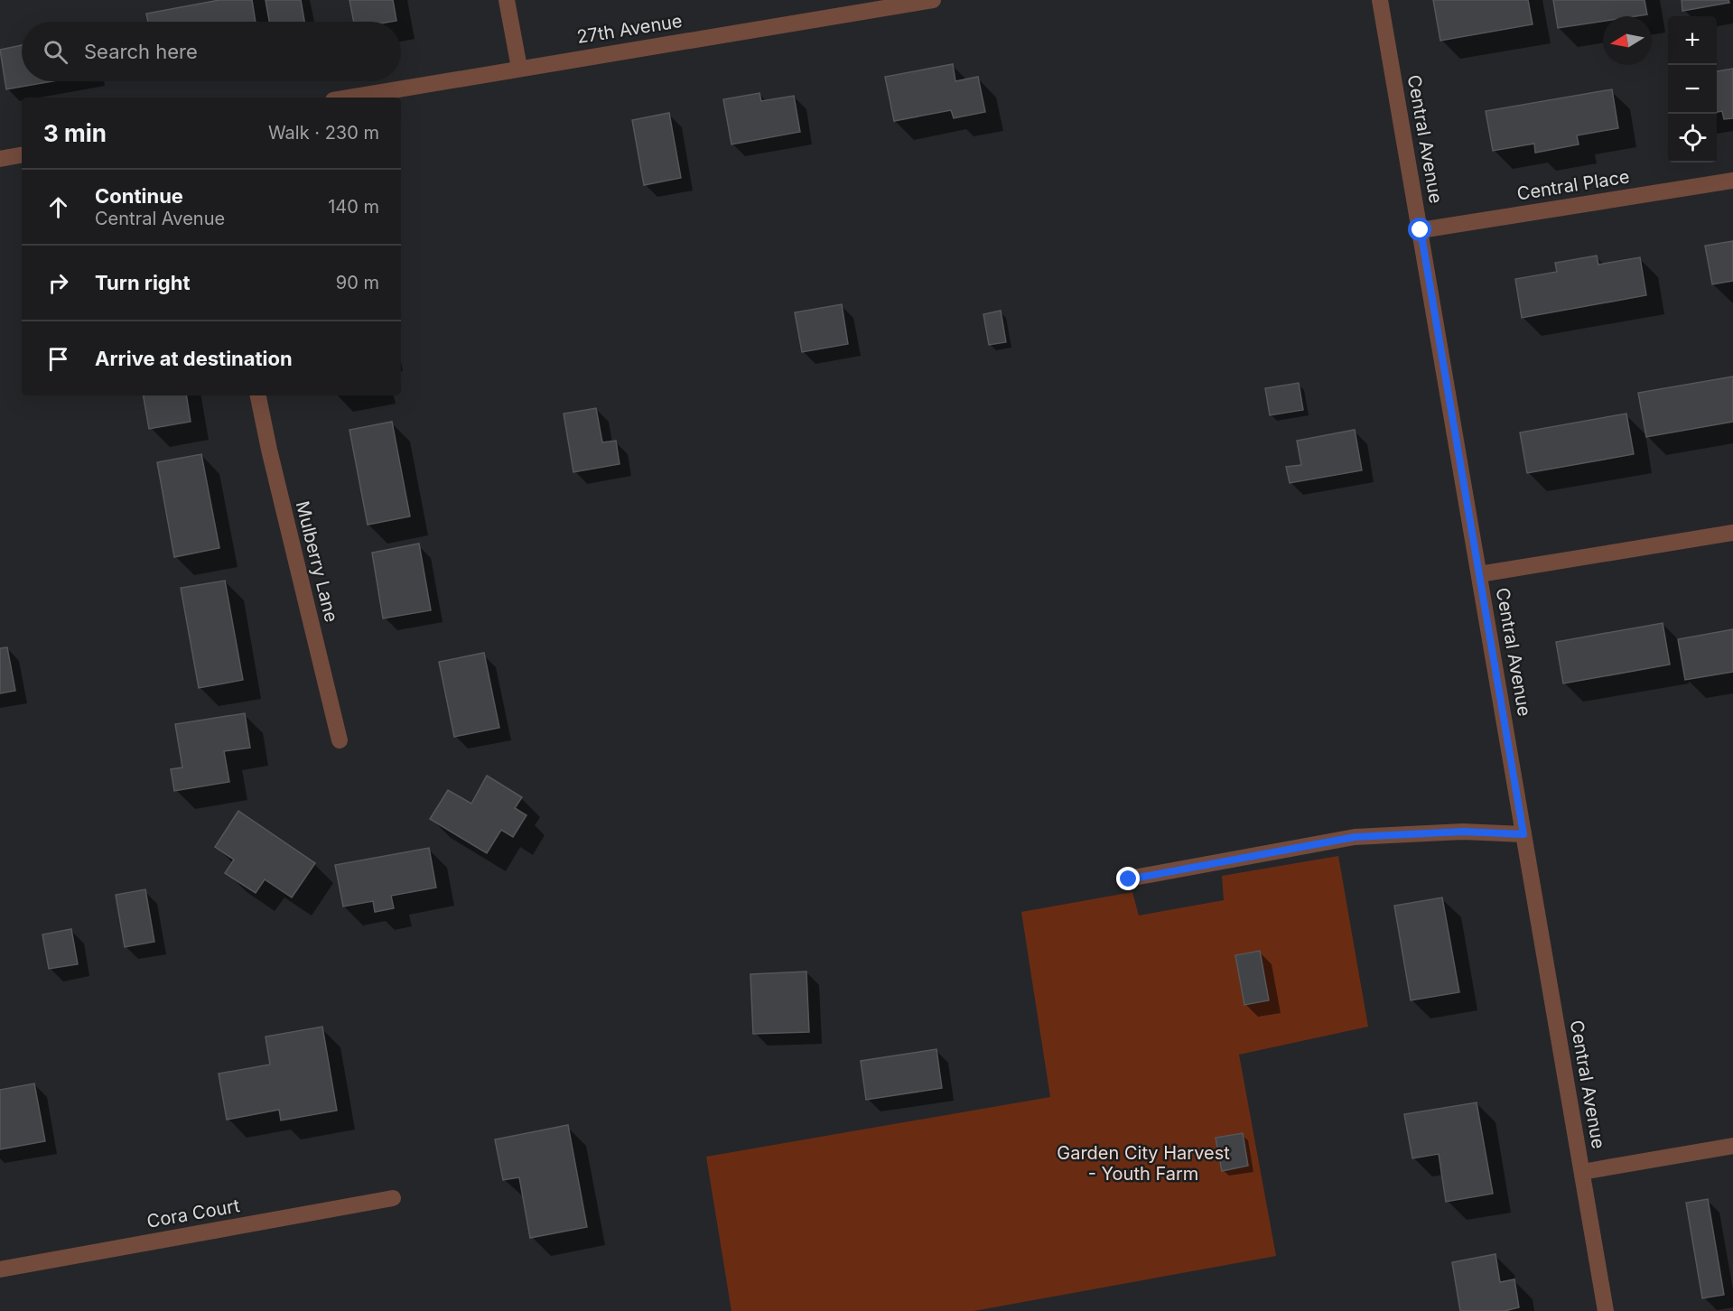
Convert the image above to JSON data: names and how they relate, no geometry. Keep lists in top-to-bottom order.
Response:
{
  "streets": {
    "street": [
      "27th Avenue",
      "Central Avenue",
      "Central Place",
      "Mulberry Lane",
      "Cora Court"
    ]
  },
  "crossings": [
    ["Central Avenue", "Central Place"]
  ],
  "parks": ["Garden City Harvest - Youth Farm"],
  "north": "left",
  "page": {
    "map_buttons": ["+", "−"],
    "search": "Search here",
    "heading": ["3 min", "Walk · 230 m"],
    "list": [
      ["Continue", "Central Avenue", "140 m"],
      ["Turn right", "90 m"],
      "Arrive at destination"
    ]
  }
}
